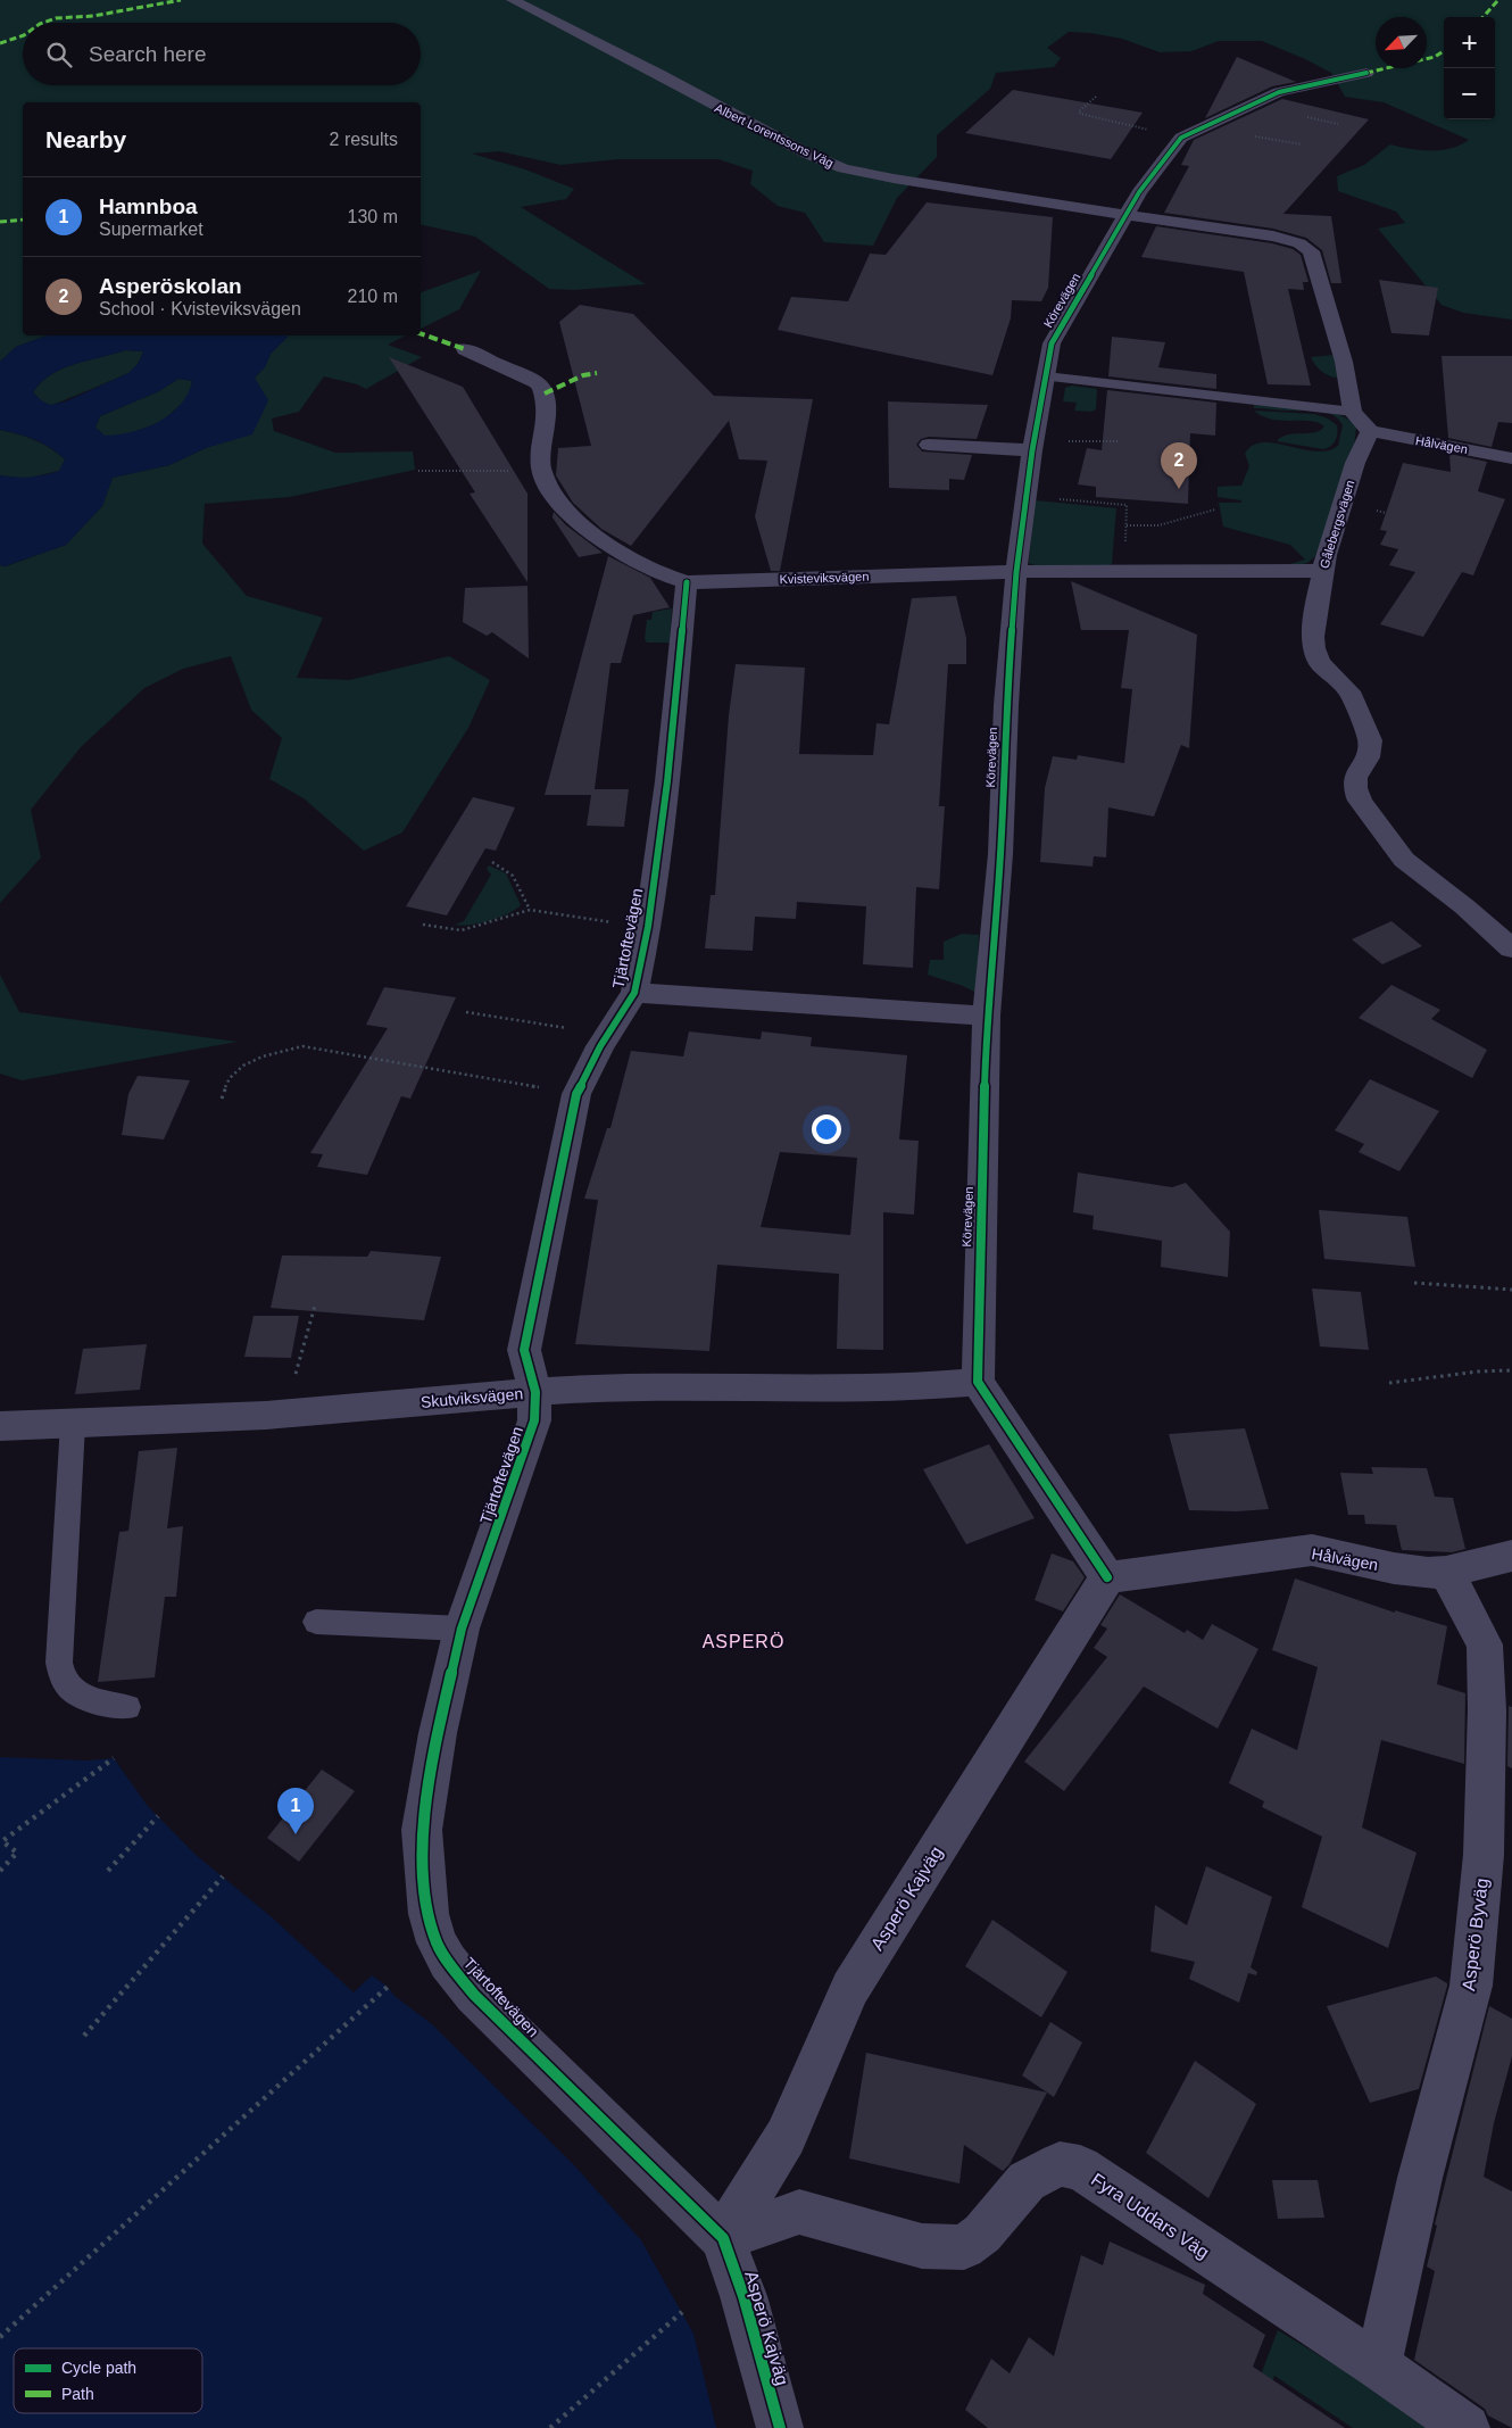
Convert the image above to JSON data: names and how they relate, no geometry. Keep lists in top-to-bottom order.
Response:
{
  "streets": {
    "street": [
      "Albert Lorentssons Väg",
      "Körevägen",
      "Hålvägen",
      "Gålebergsvägen",
      "Kvisteviksvägen",
      "Tjärtoftevägen",
      "Skutviksvägen",
      "Asperö Kajväg",
      "Asperö Byväg",
      "Fyra Uddars Väg"
    ]
  },
  "crossings": [
    ["Albert Lorentssons Väg", "Körevägen"],
    ["Körevägen", "Kvisteviksvägen"],
    ["Körevägen", "Skutviksvägen"],
    ["Hålvägen", "Gålebergsvägen"],
    ["Hålvägen", "Asperö Kajväg"],
    ["Hålvägen", "Asperö Byväg"],
    ["Gålebergsvägen", "Kvisteviksvägen"],
    ["Kvisteviksvägen", "Tjärtoftevägen"],
    ["Tjärtoftevägen", "Skutviksvägen"],
    ["Tjärtoftevägen", "Asperö Kajväg"],
    ["Tjärtoftevägen", "Fyra Uddars Väg"],
    ["Asperö Kajväg", "Fyra Uddars Väg"],
    ["Asperö Byväg", "Fyra Uddars Väg"]
  ],
  "districts": ["ASPERÖ"],
  "legend": ["Cycle path", "Path"],
  "north": "bottom left",
  "page": {
    "map_buttons": ["+", "−"],
    "search": "Search here",
    "heading": ["Nearby", "2 results"],
    "list": [
      {
        "mark": "1",
        "name": "Hamnboa",
        "note": "Supermarket",
        "value": "130 m"
      },
      {
        "mark": "2",
        "name": "Asperöskolan",
        "note": "School · Kvisteviksvägen",
        "value": "210 m"
      }
    ],
    "pins": ["2", "1"]
  }
}
